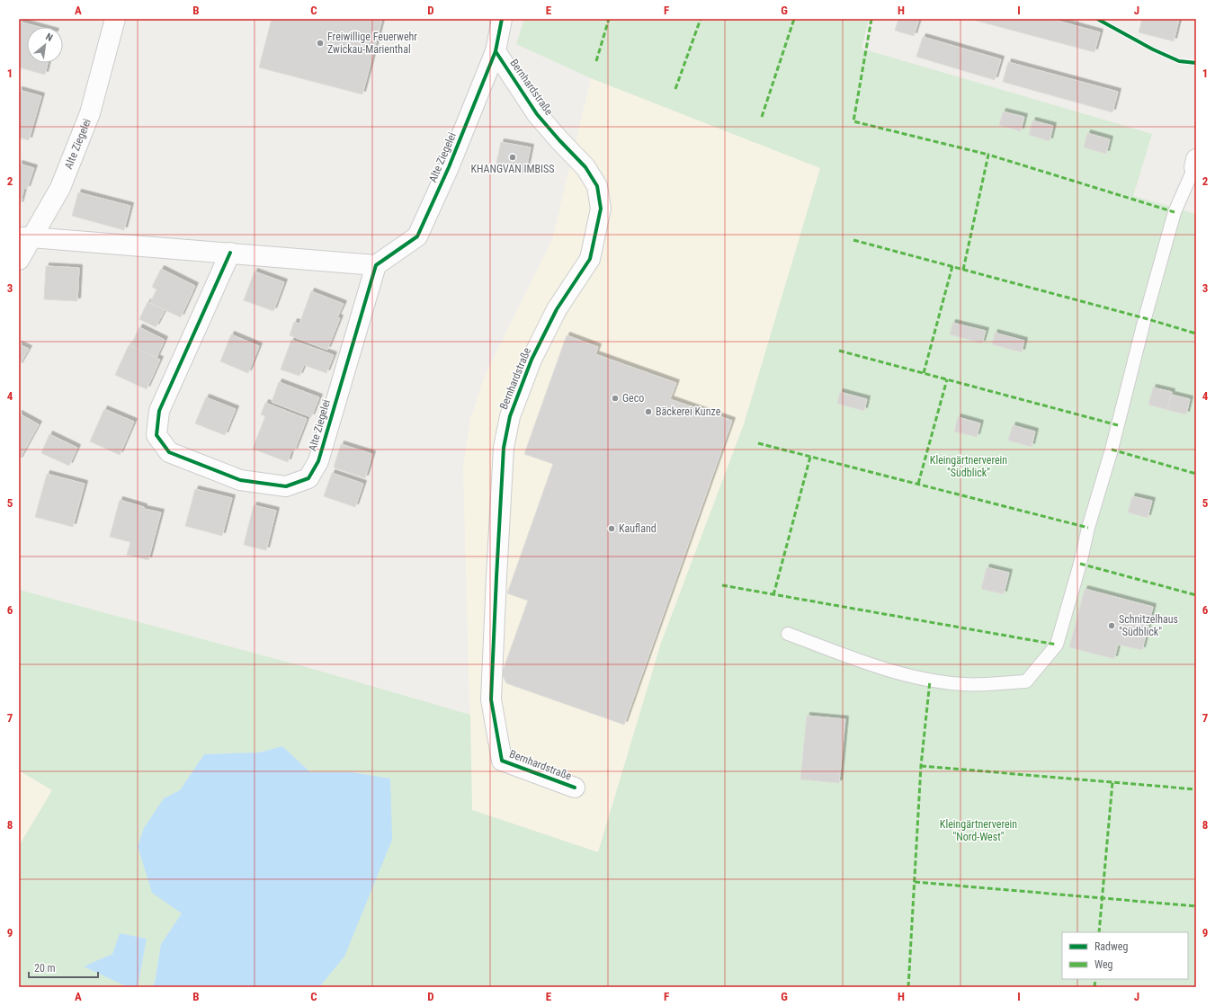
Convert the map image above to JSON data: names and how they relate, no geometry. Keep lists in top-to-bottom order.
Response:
{
  "streets": {
    "street": ["Bernhardstraße", "Alte Ziegelei"]
  },
  "crossings": [
    ["Bernhardstraße", "Alte Ziegelei"]
  ],
  "parks": ["Kleingärtnerverein \"Südblick\"", "Kleingärtnerverein \"Nord-West\""],
  "places": [
    "Freiwillige Feuerwehr Zwickau-Marienthal",
    "KHANGVAN IMBISS",
    "Geco",
    "Bäckerei Kunze",
    "Kaufland",
    "Schnitzelhaus \"Südblick\""
  ],
  "legend": ["Radweg", "Weg"],
  "scale_bar": "20 m",
  "north": "top right",
  "grid": {
    "columns": [
      "A",
      "B",
      "C",
      "D",
      "E",
      "F",
      "G",
      "H",
      "I",
      "J"
    ],
    "rows": [
      "1",
      "2",
      "3",
      "4",
      "5",
      "6",
      "7",
      "8",
      "9"
    ]
  }
}
